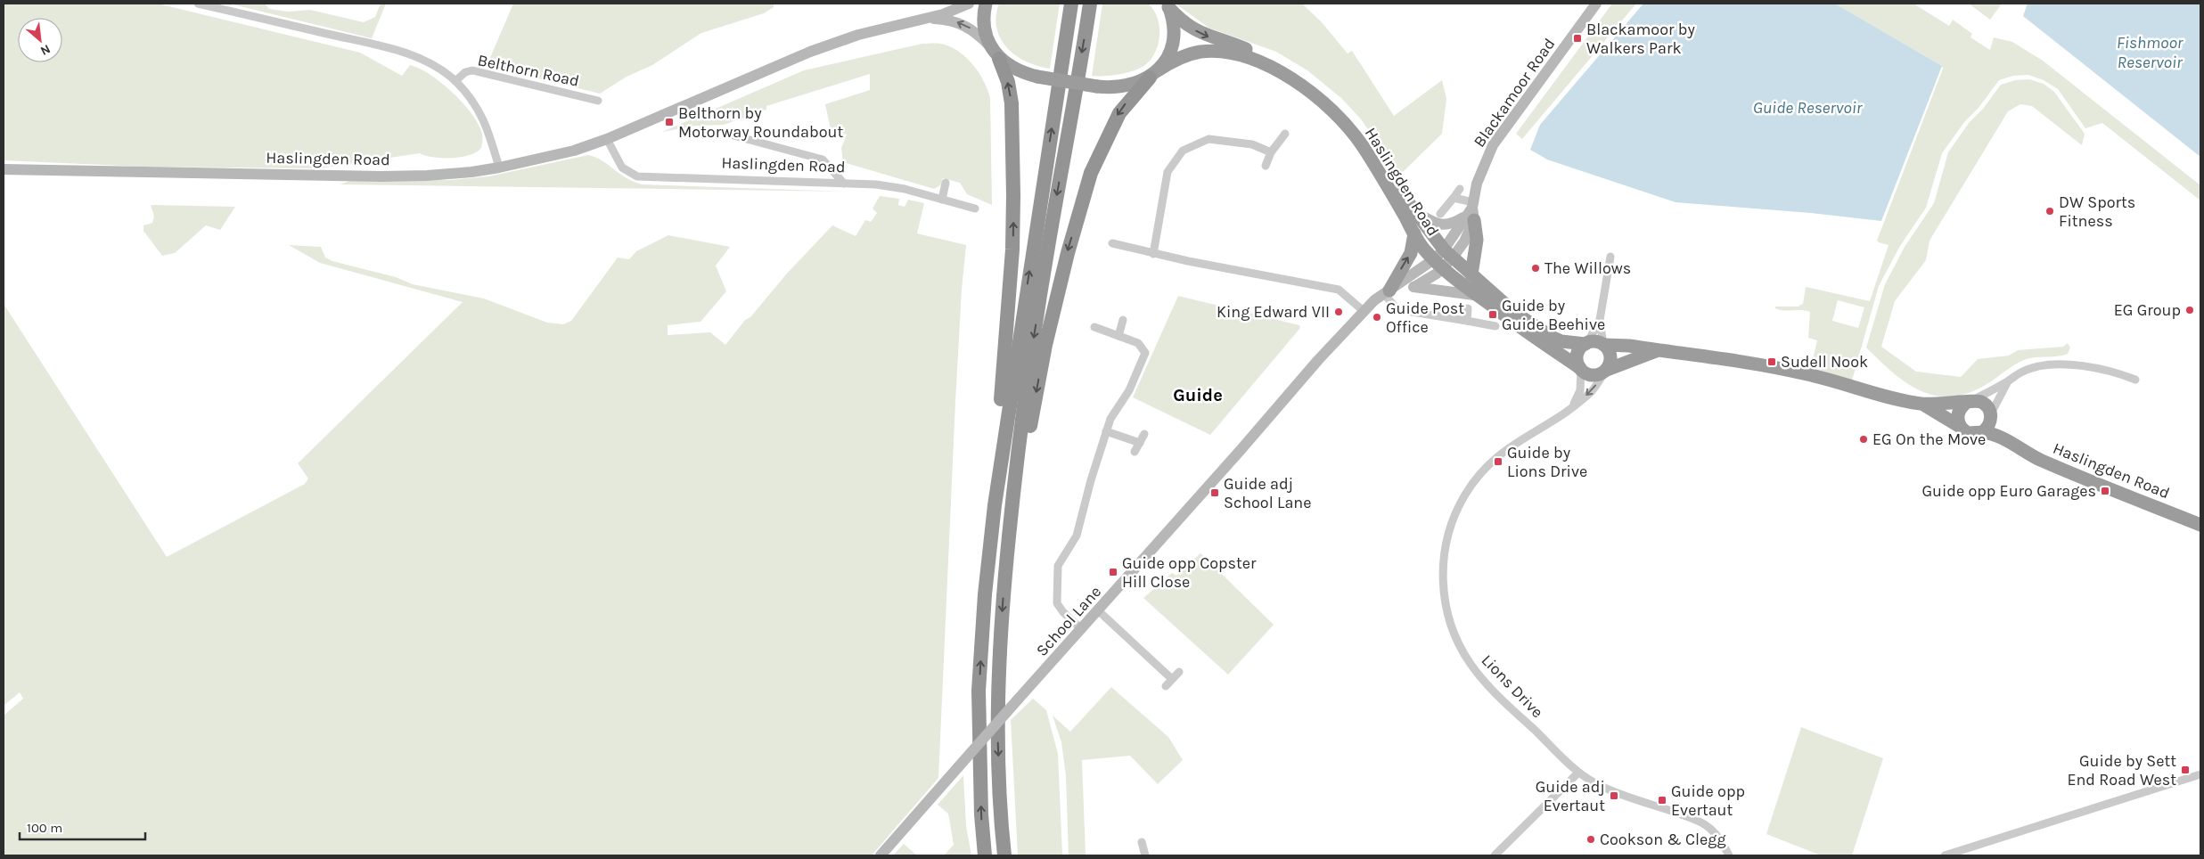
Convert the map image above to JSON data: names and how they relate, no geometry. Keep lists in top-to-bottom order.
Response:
{
  "streets": {
    "highway": ["Haslingden Road"],
    "main road": ["Blackamoor Road", "School Lane"],
    "street": ["Belthorn Road", "Lions Drive"]
  },
  "crossings": [
    ["Belthorn Road", "Haslingden Road"],
    ["Blackamoor Road", "Haslingden Road"],
    ["Blackamoor Road", "School Lane"],
    ["Haslingden Road", "School Lane"],
    ["Haslingden Road", "Lions Drive"]
  ],
  "districts": ["Guide"],
  "water": ["Fishmoor Reservoir", "Guide Reservoir"],
  "places": {
    "transit": [
      "Blackamoor by Walkers Park",
      "Belthorn by Motorway Roundabout",
      "Guide by Guide Beehive",
      "Sudell Nook",
      "Guide by Lions Drive",
      "Guide opp Euro Garages",
      "Guide adj School Lane",
      "Guide opp Copster Hill Close",
      "Guide by Sett End Road West",
      "Guide adj Evertaut",
      "Guide opp Evertaut"
    ],
    "other": [
      "DW Sports Fitness",
      "The Willows",
      "EG Group",
      "King Edward VII",
      "Guide Post Office",
      "EG On the Move",
      "Cookson & Clegg"
    ]
  },
  "scale_bar": "100 m",
  "north": "bottom right"
}
